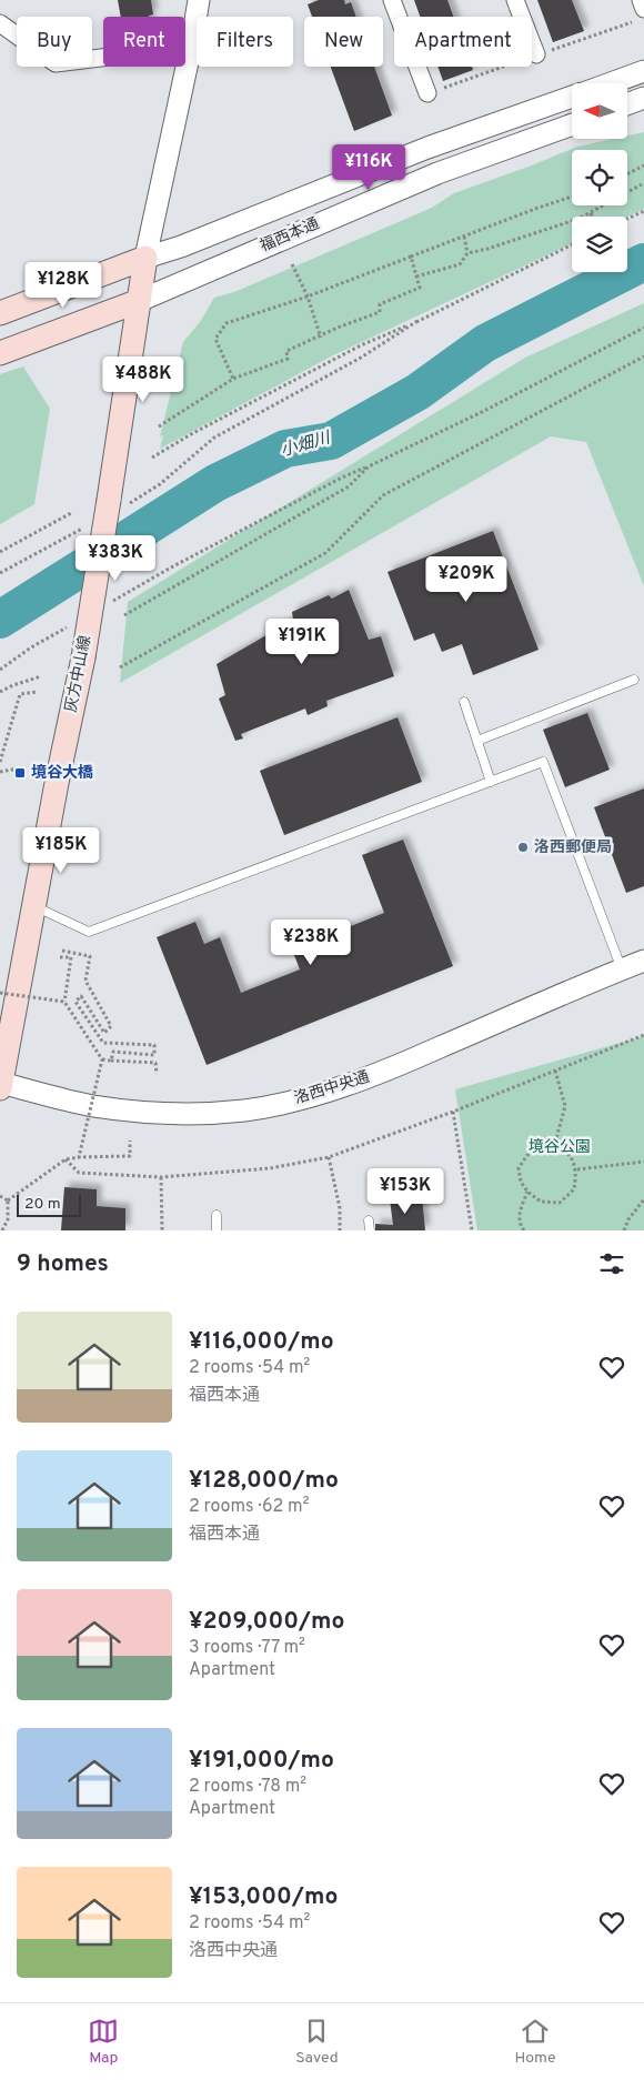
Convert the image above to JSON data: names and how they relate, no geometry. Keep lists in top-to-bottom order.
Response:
{
  "streets": {
    "main road": ["福西本通", "灰方中山線"],
    "street": ["洛西中央通"]
  },
  "crossings": [
    ["福西本通", "灰方中山線"],
    ["灰方中山線", "洛西中央通"]
  ],
  "water": ["小畑川"],
  "parks": ["境谷公園"],
  "places": {
    "transit": ["境谷大橋"],
    "other": ["洛西郵便局"]
  },
  "scale_bar": "20 m",
  "north": "left",
  "page": {
    "chip": [
      "Buy",
      "Rent",
      "Filters",
      "New",
      "Apartment"
    ],
    "price": [
      "¥116K",
      "¥128K",
      "¥488K",
      "¥383K",
      "¥209K",
      "¥191K",
      "¥185K",
      "¥238K",
      "¥153K"
    ],
    "scale": "20 m",
    "heading": "9 homes",
    "list": [
      {
        "name": "¥116,000/mo",
        "note": "2 rooms · 54 m² · 福西本通"
      },
      {
        "name": "¥128,000/mo",
        "note": "2 rooms · 62 m² · 福西本通"
      },
      {
        "name": "¥209,000/mo",
        "note": "3 rooms · 77 m² · Apartment"
      },
      {
        "name": "¥191,000/mo",
        "note": "2 rooms · 78 m² · Apartment"
      },
      {
        "name": "¥153,000/mo",
        "note": "2 rooms · 54 m² · 洛西中央通"
      }
    ],
    "tabs": ["Map", "Saved", "Home"]
  }
}
